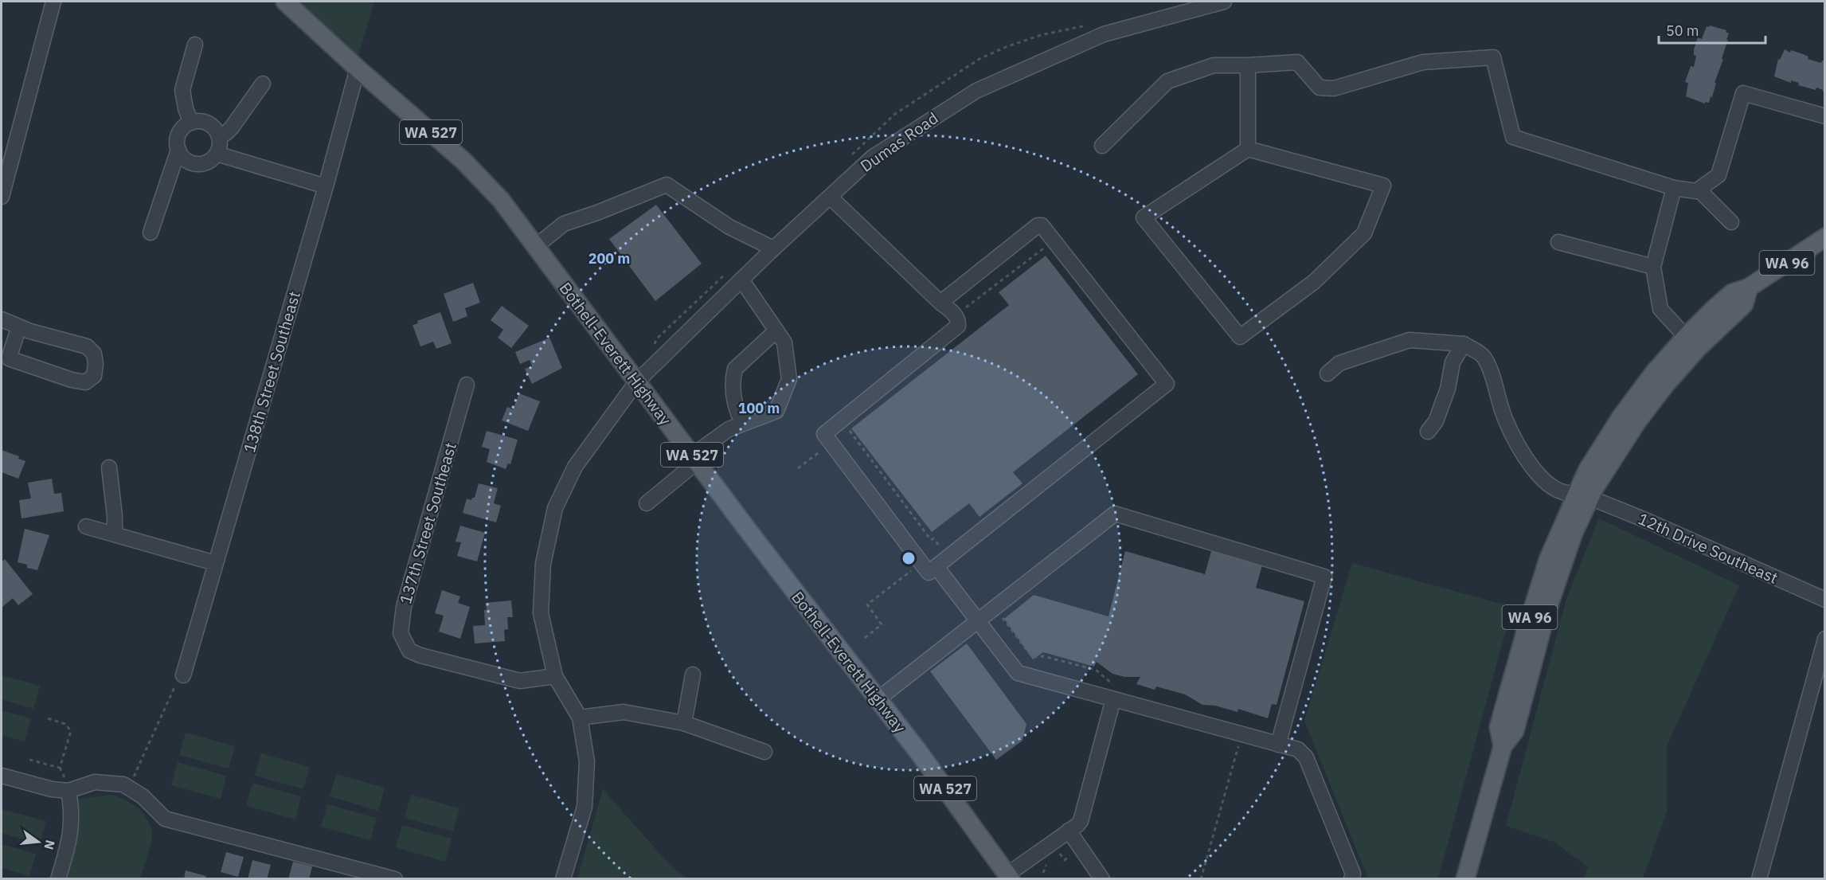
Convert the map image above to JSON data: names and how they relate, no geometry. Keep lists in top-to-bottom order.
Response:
{
  "streets": {
    "main road": ["WA 527", "WA 96", "Bothell-Everett Highway"],
    "street": [
      "Dumas Road",
      "138th Street Southeast",
      "137th Street Southeast",
      "12th Drive Southeast"
    ]
  },
  "crossings": [
    ["Dumas Road", "Bothell-Everett Highway"],
    ["Dumas Road", "137th Street Southeast"],
    ["WA 96", "12th Drive Southeast"],
    ["Bothell-Everett Highway", "138th Street Southeast"]
  ],
  "scale_bar": "50 m",
  "north": "right",
  "rings": ["200 m", "100 m"]
}
